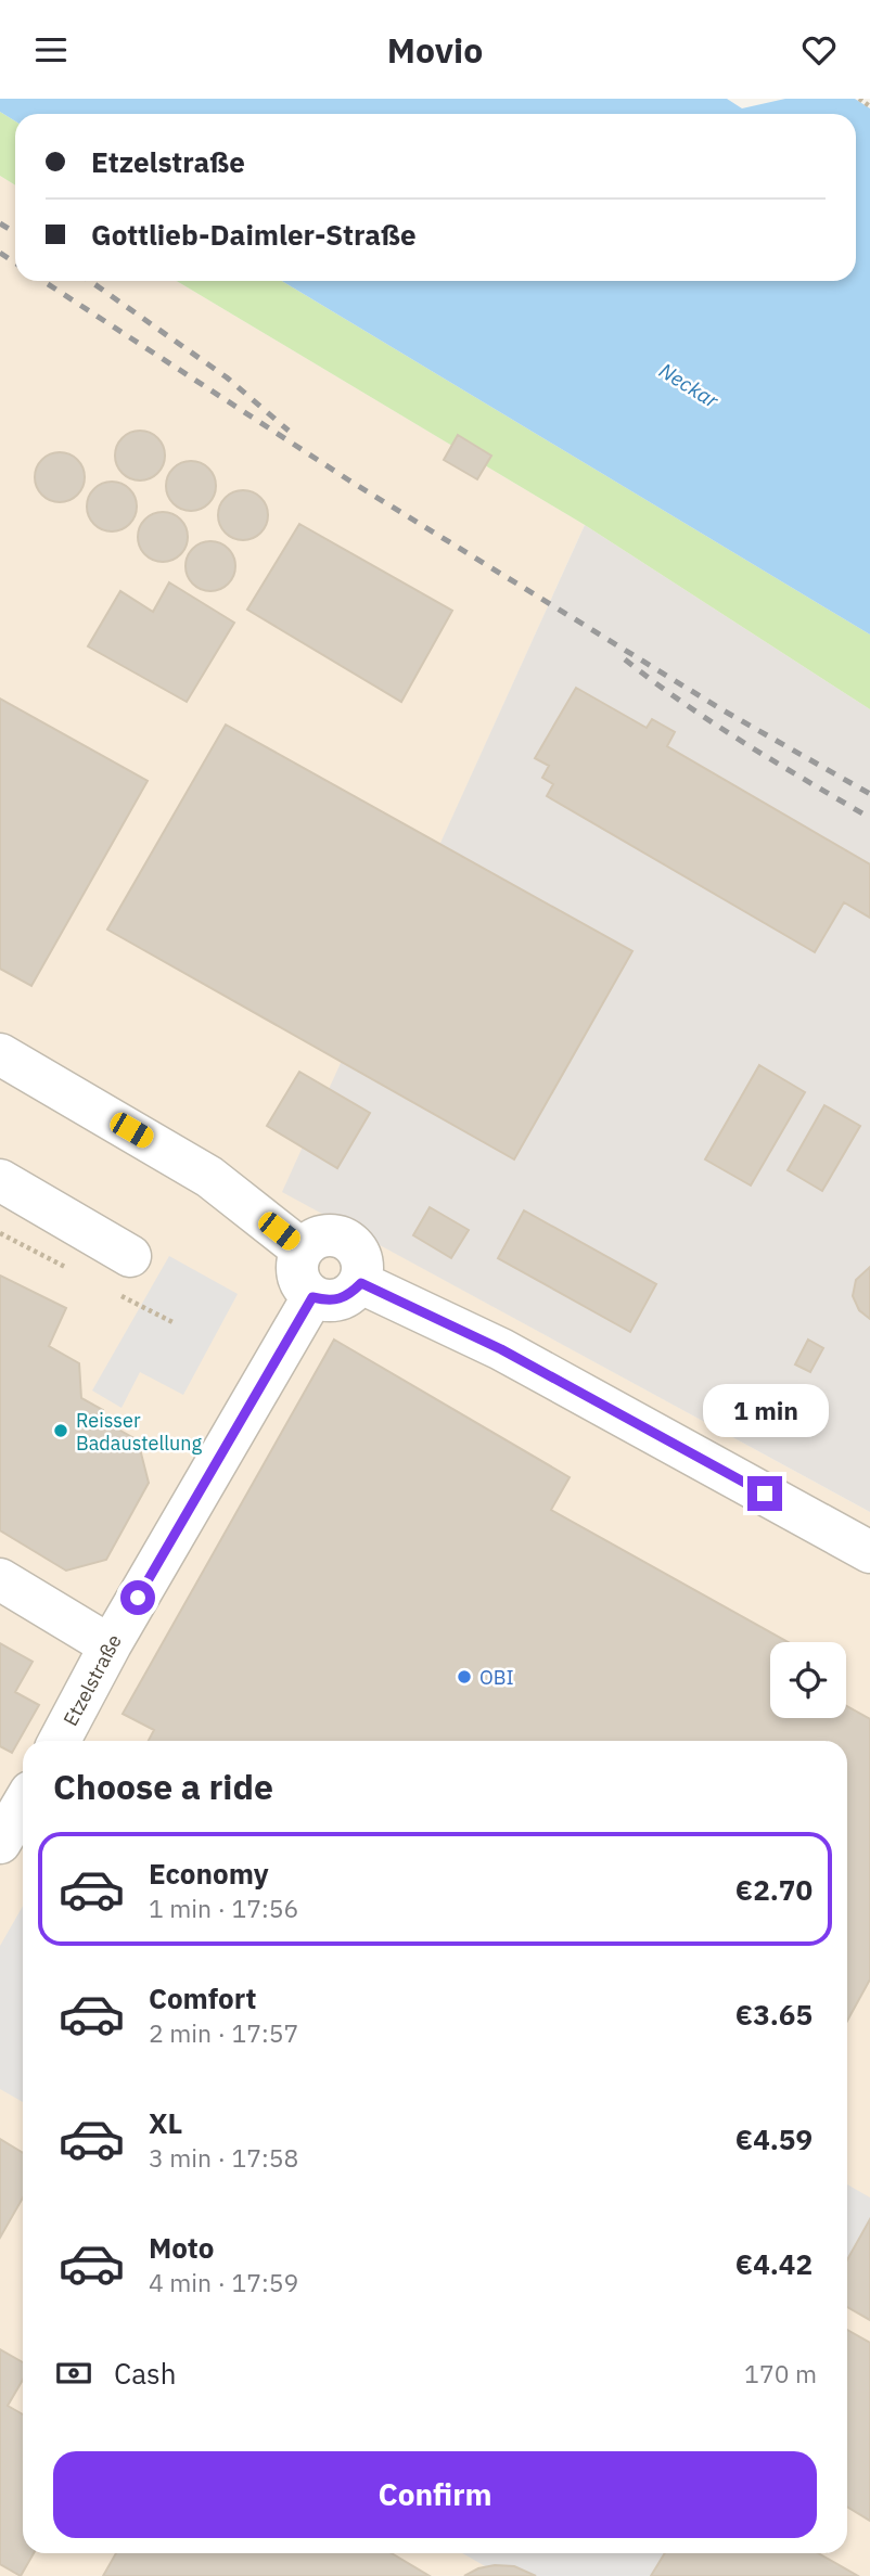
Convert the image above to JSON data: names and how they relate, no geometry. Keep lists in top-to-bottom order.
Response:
{
  "streets": {
    "street": ["Etzelstraße"]
  },
  "water": ["Neckar"],
  "places": ["Reisser Badaustellung", "OBI"],
  "page": {
    "header": "Movio",
    "banner": ["Etzelstraße", "Gottlieb-Daimler-Straße"],
    "bubble": "1 min",
    "heading": "Choose a ride",
    "list": [
      {
        "name": "Economy",
        "note": "1 min · 17:56",
        "value": "€2.70"
      },
      {
        "name": "Comfort",
        "note": "2 min · 17:57",
        "value": "€3.65"
      },
      {
        "name": "XL",
        "note": "3 min · 17:58",
        "value": "€4.59"
      },
      {
        "name": "Moto",
        "note": "4 min · 17:59",
        "value": "€4.42"
      }
    ],
    "pay": ["Cash", "170 m"],
    "buttons": "Confirm"
  }
}
